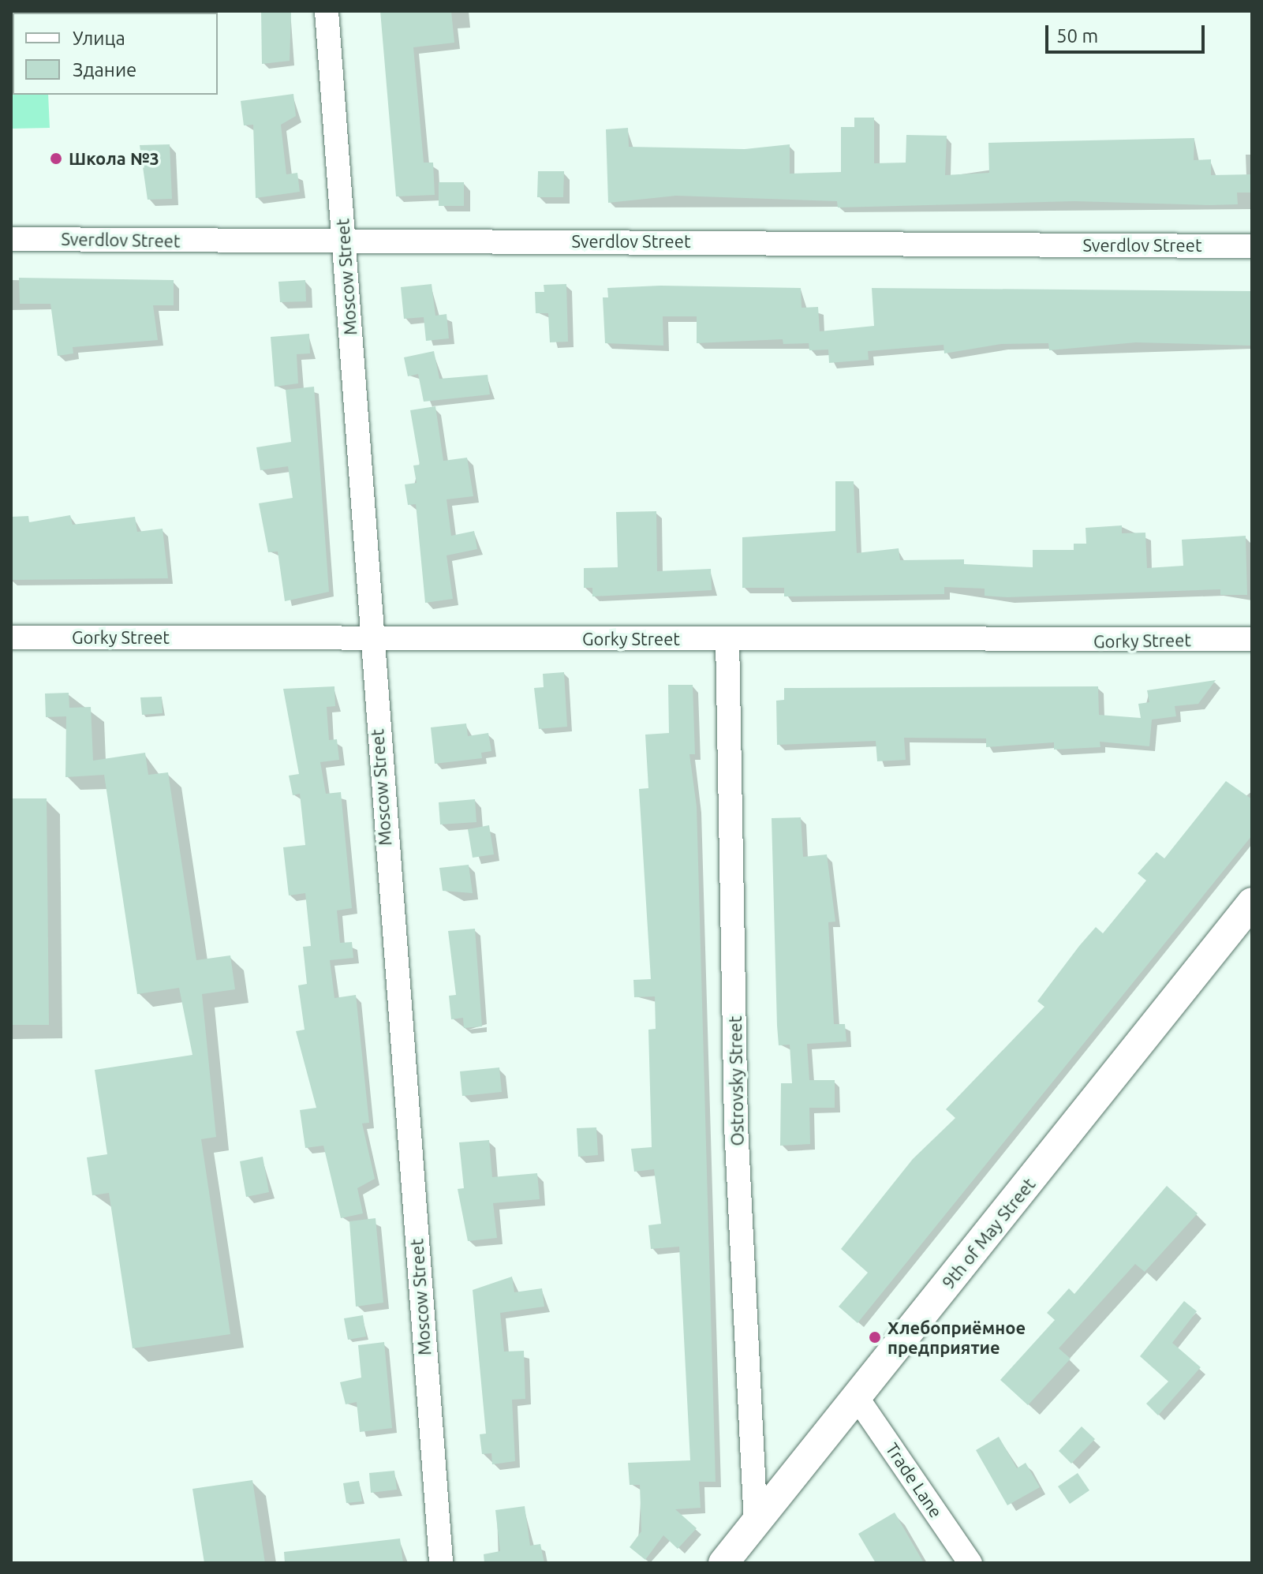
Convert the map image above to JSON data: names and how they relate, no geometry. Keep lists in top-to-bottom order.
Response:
{
  "streets": {
    "street": [
      "Sverdlov Street",
      "Moscow Street",
      "Gorky Street",
      "Ostrovsky Street",
      "9th of May Street",
      "Trade Lane"
    ]
  },
  "crossings": [
    ["Sverdlov Street", "Moscow Street"],
    ["Moscow Street", "Gorky Street"],
    ["Gorky Street", "Ostrovsky Street"],
    ["Ostrovsky Street", "9th of May Street"],
    ["9th of May Street", "Trade Lane"]
  ],
  "places": ["Школа №3", "Хлебоприёмное предприятие"],
  "legend": ["Улица", "Здание"],
  "scale_bar": "50 m"
}
